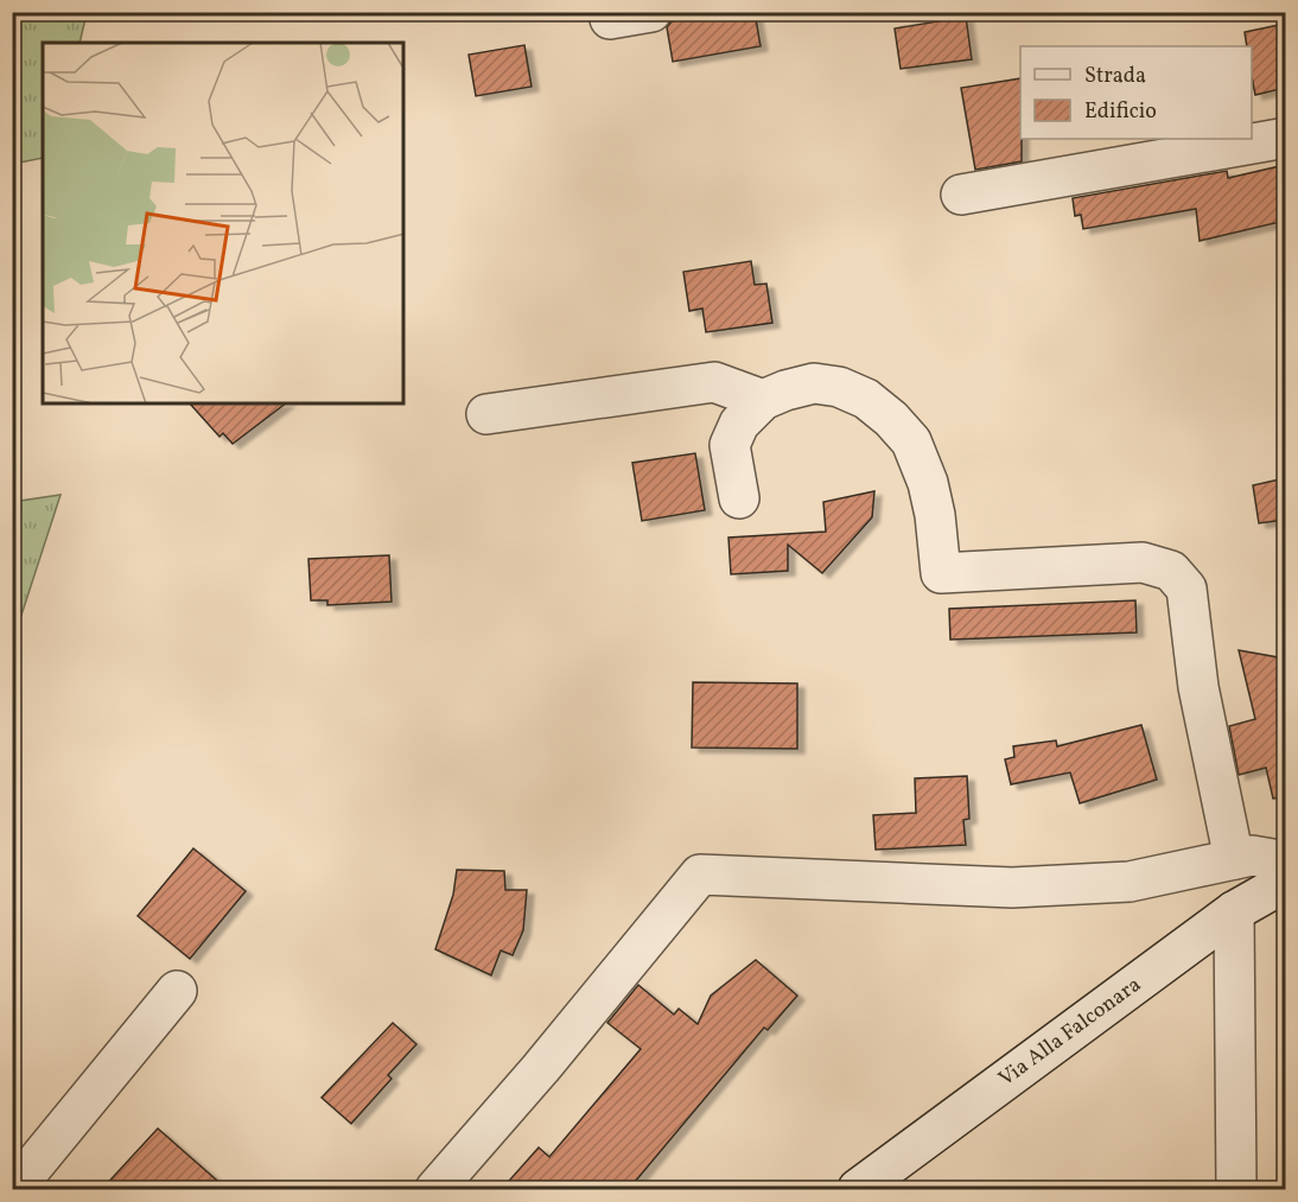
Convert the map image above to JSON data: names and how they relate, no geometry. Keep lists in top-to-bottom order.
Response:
{
  "streets": {
    "street": ["Via Alla Falconara"]
  },
  "legend": ["Strada", "Edificio"]
}
